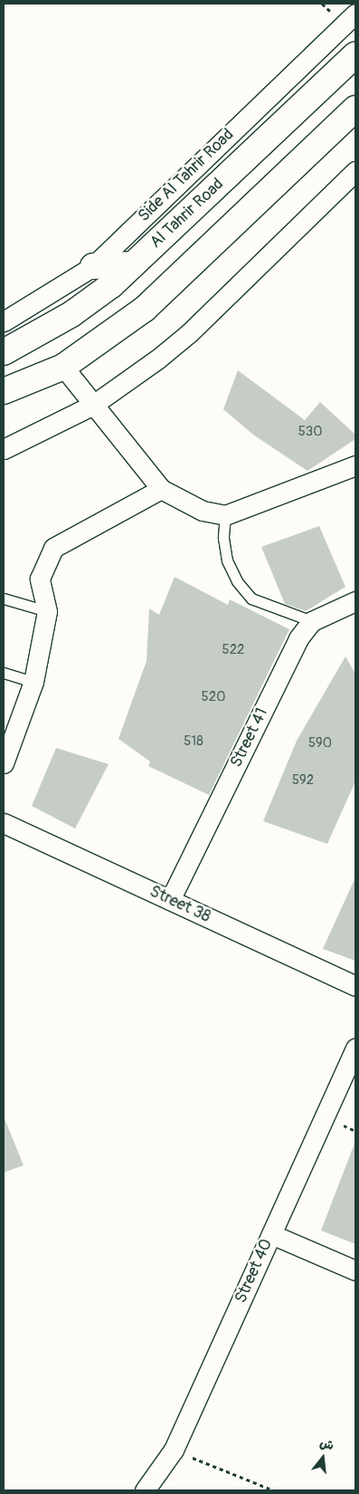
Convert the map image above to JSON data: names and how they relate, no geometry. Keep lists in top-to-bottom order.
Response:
{
  "streets": {
    "street": [
      "Side Al Tahrir Road",
      "Al Tahrir Road",
      "Street 41",
      "Street 38",
      "Street 40"
    ]
  },
  "crossings": [
    ["Street 41", "Street 38"]
  ],
  "house_numbers": [
    "530",
    "522",
    "520",
    "518",
    "590",
    "592"
  ],
  "north": "top"
}
